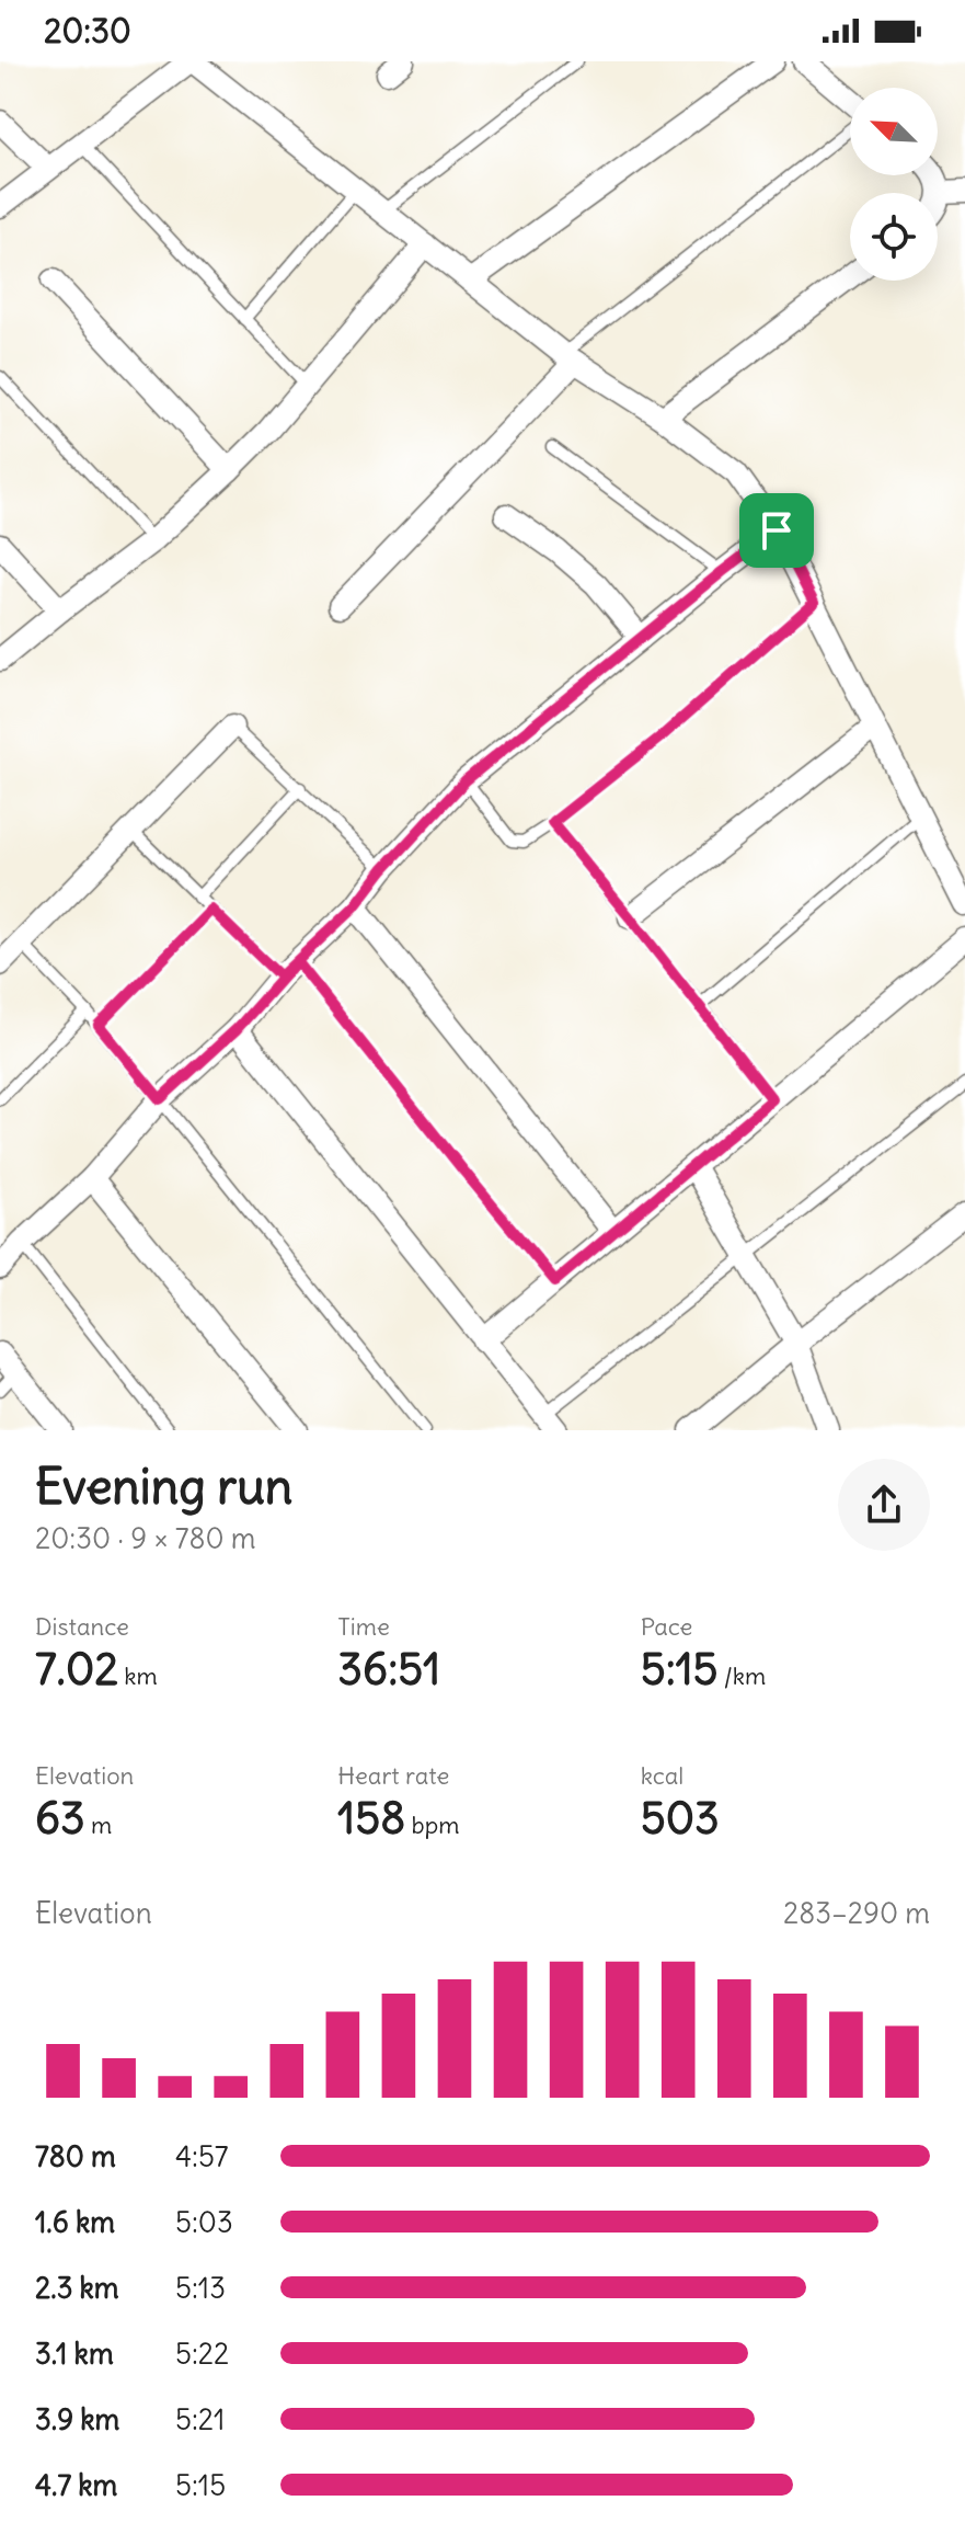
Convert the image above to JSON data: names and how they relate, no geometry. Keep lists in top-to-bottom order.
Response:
{
  "north": "top left",
  "page": {
    "status": "20:30",
    "heading": ["Evening run", "20:30 · 9 × 780 m"],
    "stats": [
      ["Distance", "7.02 km"],
      ["Time", "36:51"],
      ["Pace", "5:15 /km"],
      ["Elevation", "63 m"],
      ["Heart rate", "158 bpm"],
      ["kcal", "503"]
    ],
    "chart": ["Elevation", "283–290 m"],
    "list": [
      {
        "name": "780 m",
        "note": "4:57"
      },
      {
        "name": "1.6 km",
        "note": "5:03"
      },
      {
        "name": "2.3 km",
        "note": "5:13"
      },
      {
        "name": "3.1 km",
        "note": "5:22"
      },
      {
        "name": "3.9 km",
        "note": "5:21"
      },
      {
        "name": "4.7 km",
        "note": "5:15"
      }
    ]
  }
}
